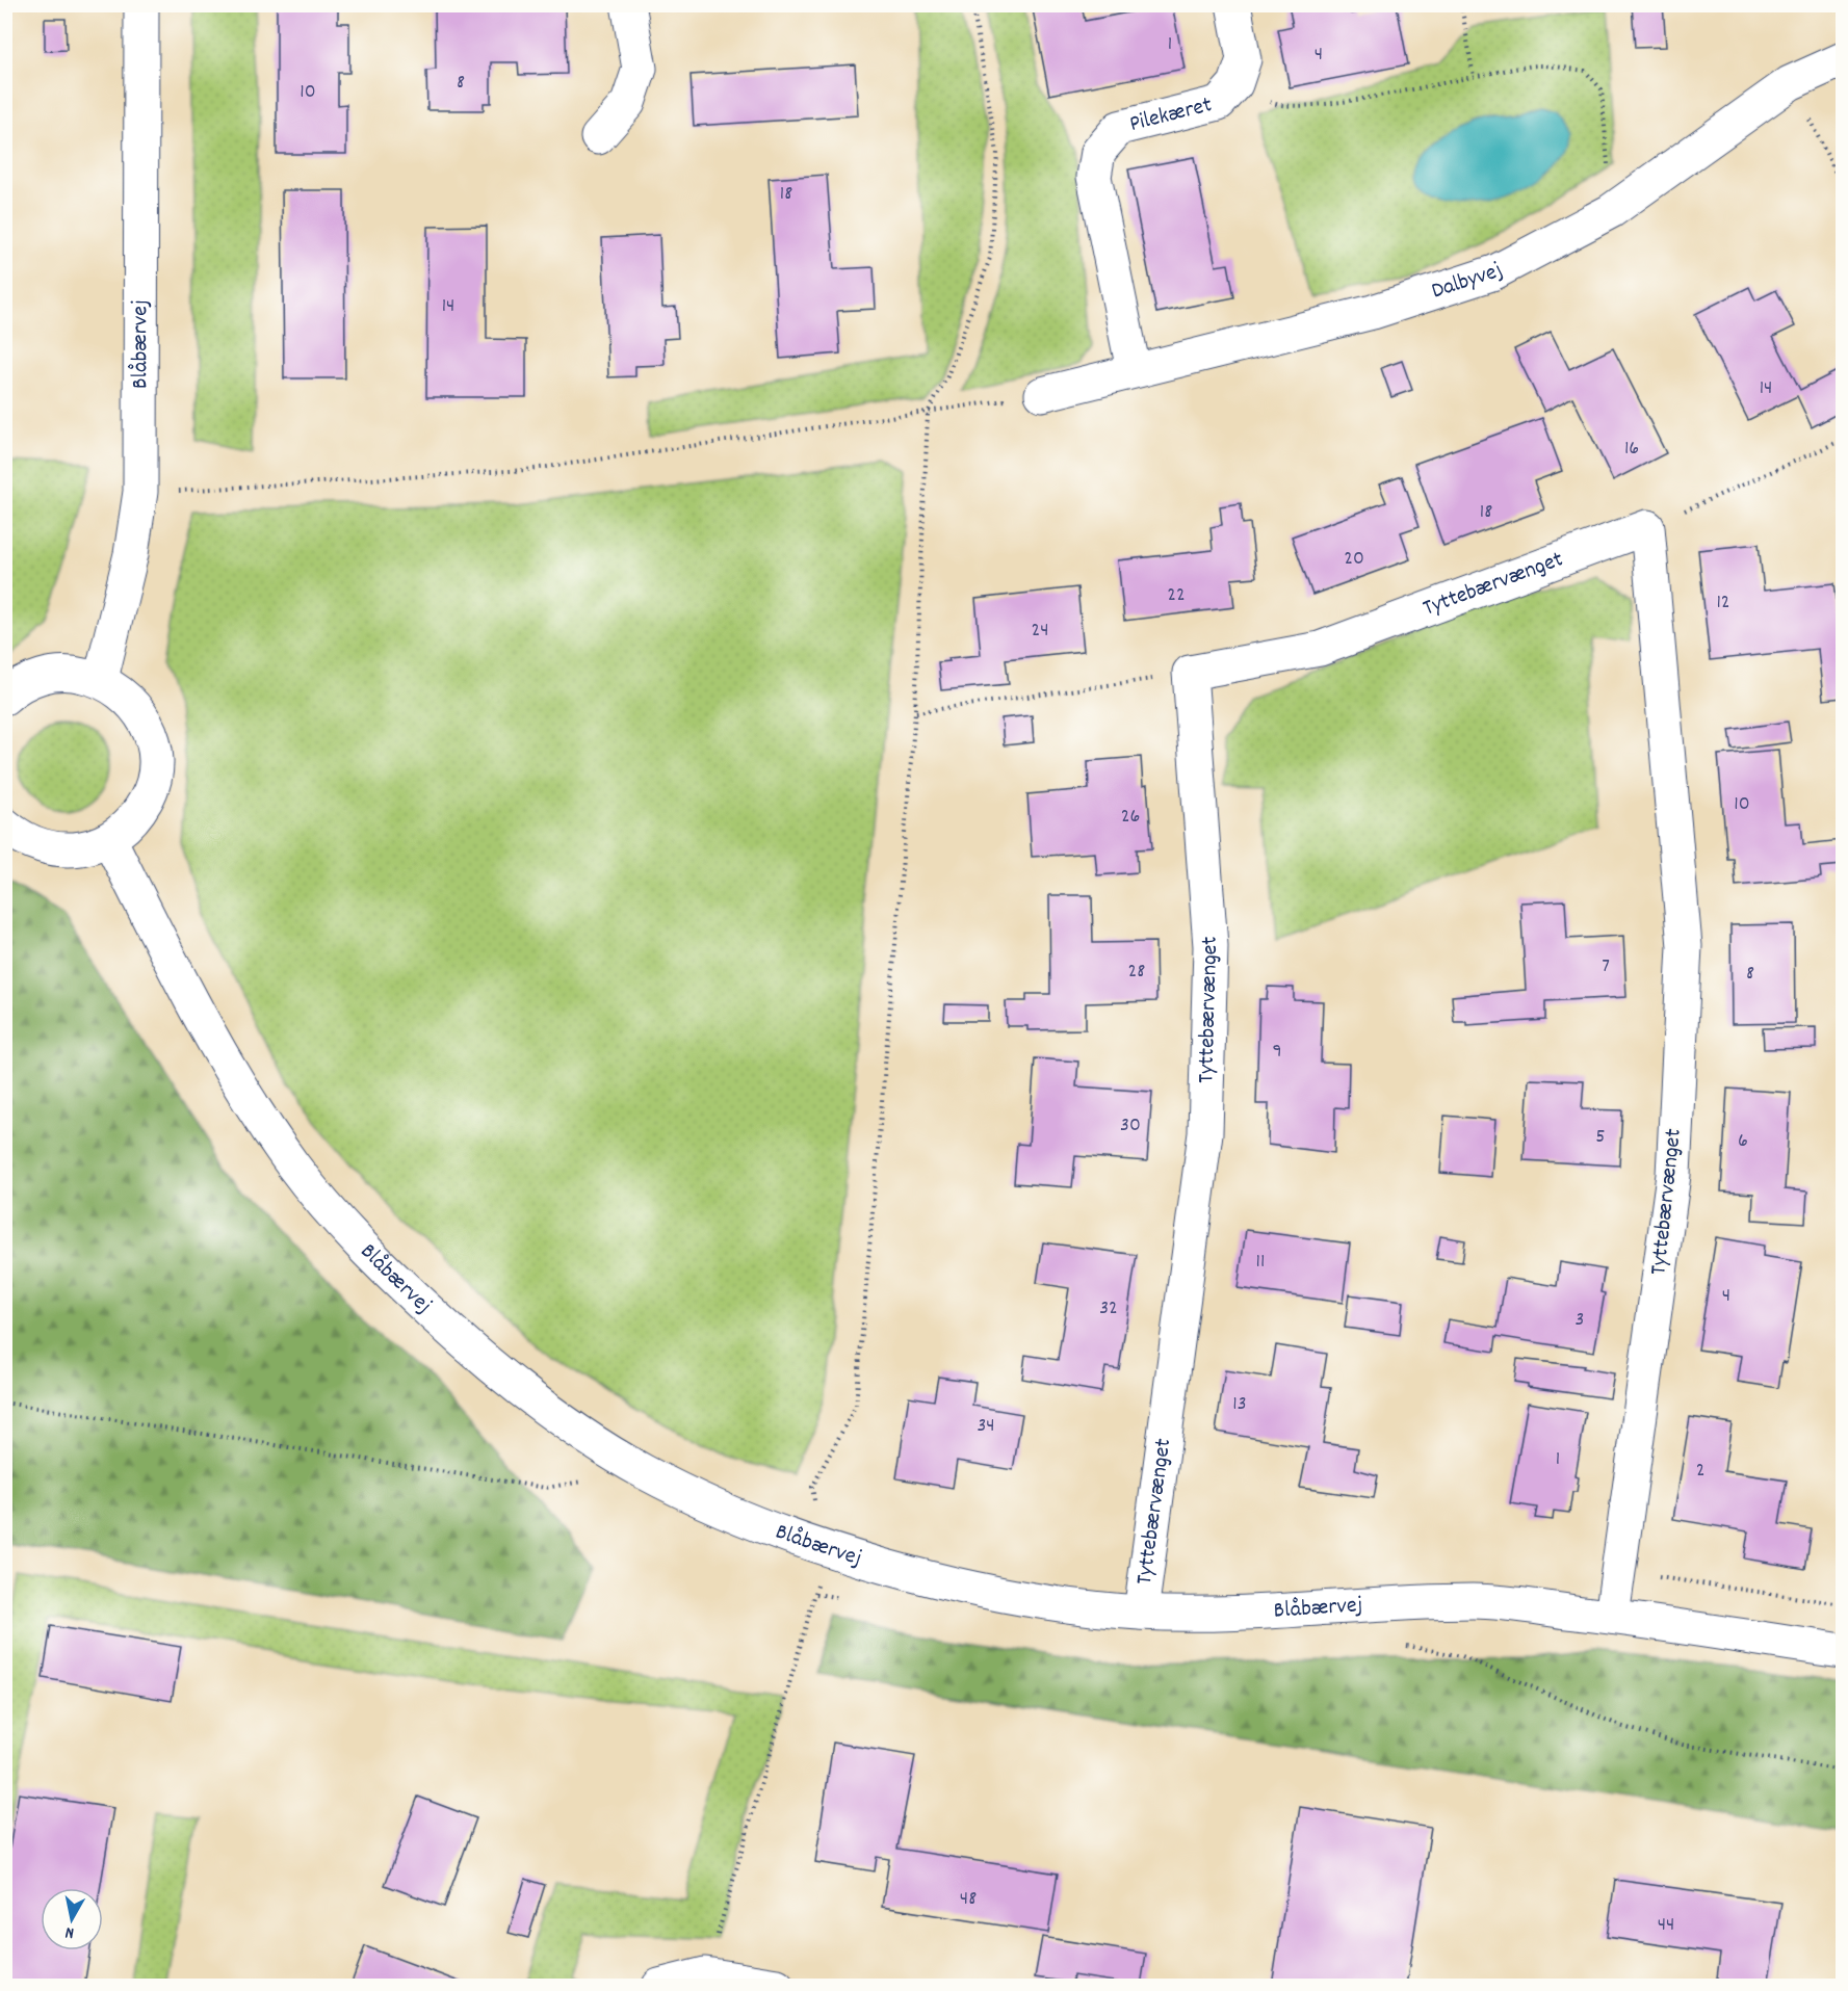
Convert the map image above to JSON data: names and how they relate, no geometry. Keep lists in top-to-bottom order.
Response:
{
  "streets": {
    "street": [
      "Pilekæret",
      "Dalbyvej",
      "Blåbærvej",
      "Tyttebærvænget"
    ]
  },
  "crossings": [
    ["Pilekæret", "Dalbyvej"],
    ["Blåbærvej", "Tyttebærvænget"]
  ],
  "house_numbers": [
    "1",
    "4",
    "8",
    "10",
    "18",
    "14",
    "14",
    "16",
    "18",
    "20",
    "22",
    "12",
    "24",
    "10",
    "26",
    "7",
    "28",
    "8",
    "9",
    "30",
    "5",
    "6",
    "11",
    "4",
    "32",
    "3",
    "13",
    "34",
    "1",
    "2",
    "48",
    "44"
  ],
  "north": "bottom"
}
